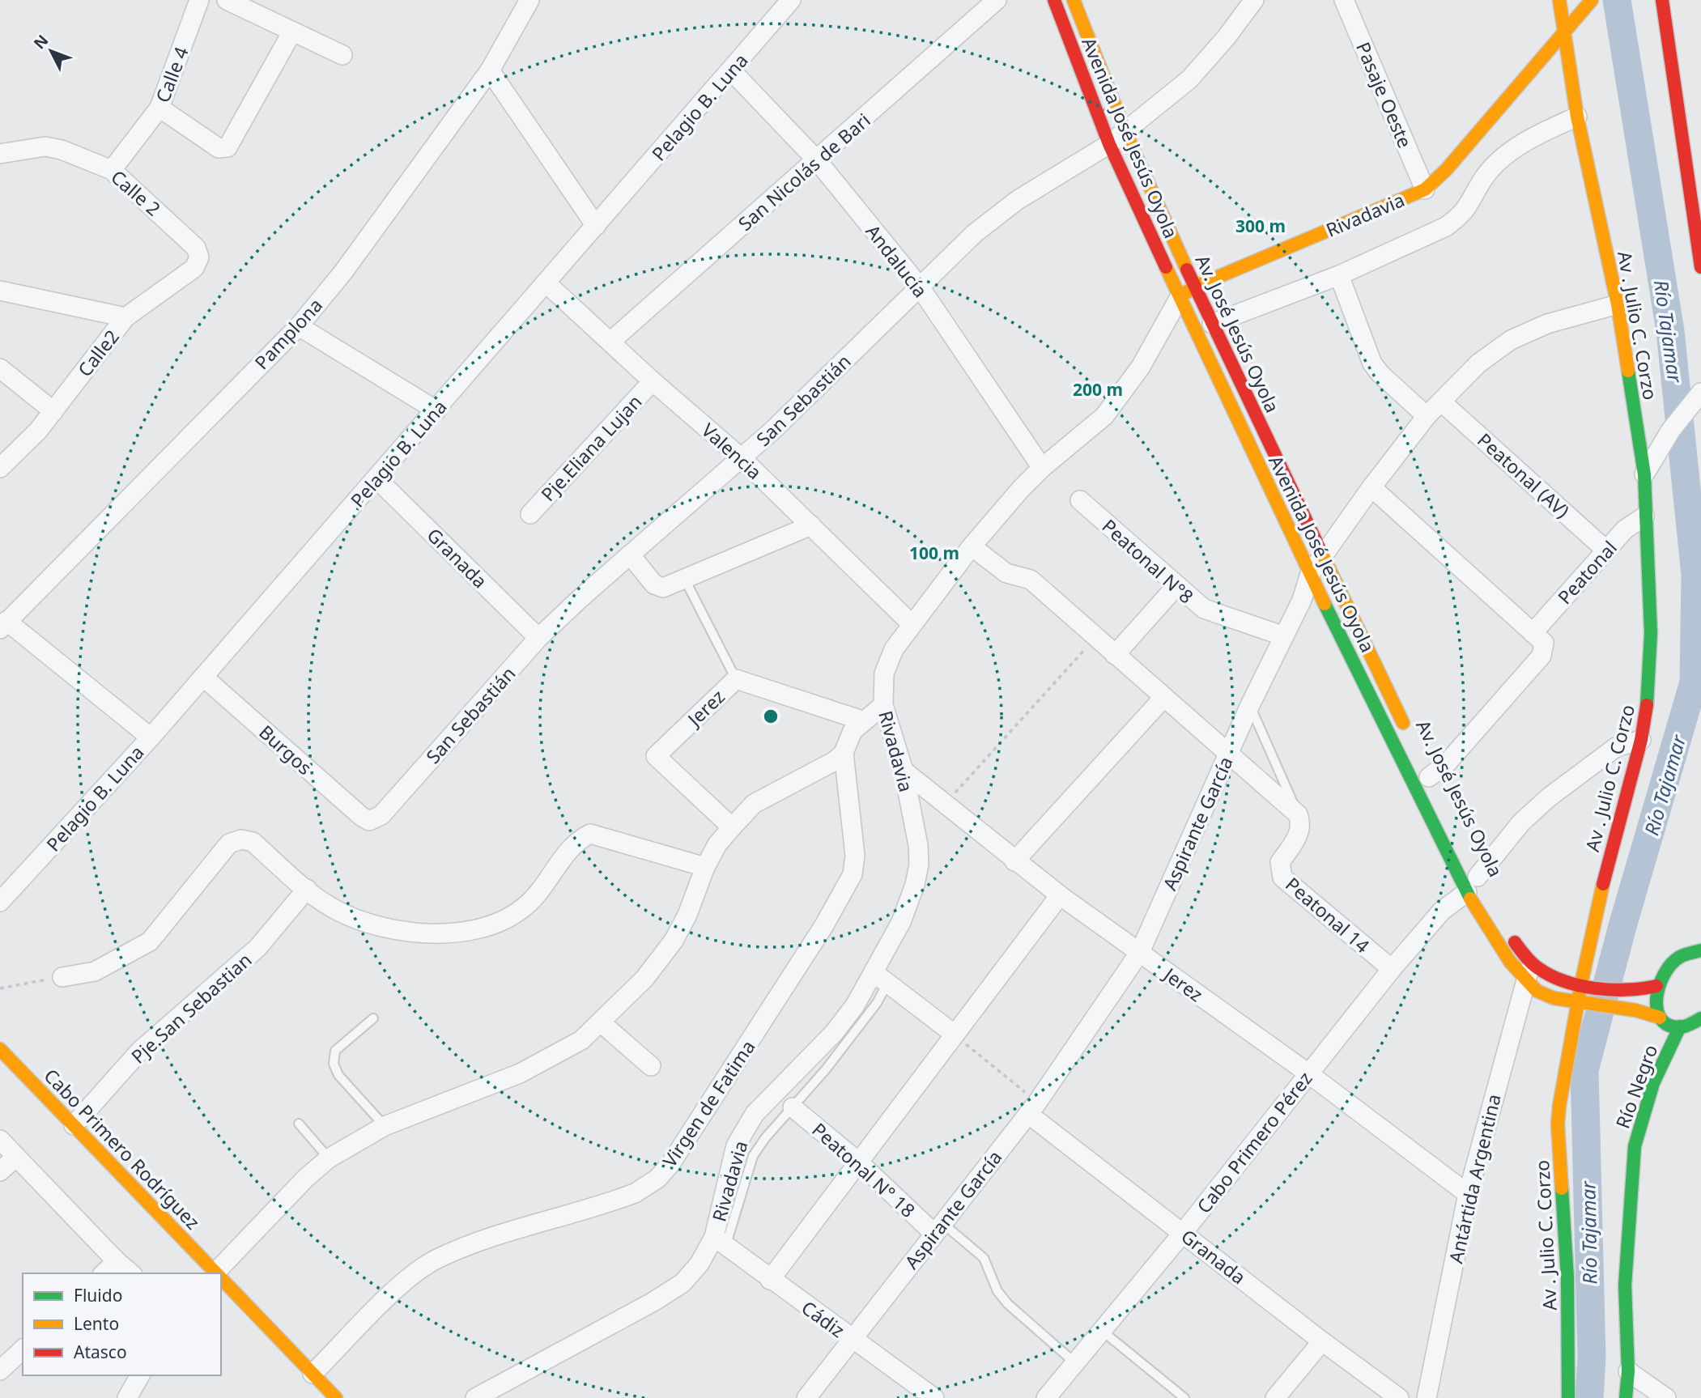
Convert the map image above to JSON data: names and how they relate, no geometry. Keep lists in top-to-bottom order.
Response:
{
  "streets": {
    "street": [
      "Calle 4",
      "Pasaje Oeste",
      "Pelagio B. Luna",
      "Avenida José Jesús Oyola",
      "San Nicolás de Bari",
      "Calle 2",
      "Rivadavia",
      "Andalucía",
      "Av . Julio C. Corzo",
      "Pamplona",
      "Av. José Jesús Oyola",
      "Calle2",
      "San Sebastián",
      "Pje.Eliana Lujan",
      "Valencia",
      "Peatonal (AV)",
      "Granada",
      "Peatonal N°8",
      "Peatonal",
      "Jerez",
      "Burgos",
      "Aspirante García",
      "Peatonal 14",
      "Pje.San Sebastian",
      "Río Negro",
      "Virgen de Fatima",
      "Cabo Primero Pérez",
      "Cabo Primero Rodríguez",
      "Peatonal N° 18",
      "Antártida Argentina",
      "Cádiz"
    ]
  },
  "crossings": [
    ["Calle 4", "Calle 2"],
    ["Pasaje Oeste", "Rivadavia"],
    ["Pelagio B. Luna", "Andalucía"],
    ["Pelagio B. Luna", "Valencia"],
    ["Pelagio B. Luna", "Granada"],
    ["Pelagio B. Luna", "Burgos"],
    ["Avenida José Jesús Oyola", "Rivadavia"],
    ["Avenida José Jesús Oyola", "Av . Julio C. Corzo"],
    ["Avenida José Jesús Oyola", "Av. José Jesús Oyola"],
    ["Avenida José Jesús Oyola", "San Sebastián"],
    ["Avenida José Jesús Oyola", "Aspirante García"],
    ["Avenida José Jesús Oyola", "Río Negro"],
    ["Avenida José Jesús Oyola", "Cabo Primero Pérez"],
    ["Avenida José Jesús Oyola", "Antártida Argentina"],
    ["San Nicolás de Bari", "Andalucía"],
    ["San Nicolás de Bari", "Valencia"],
    ["Calle 2", "Calle2"],
    ["Rivadavia", "Andalucía"],
    ["Rivadavia", "Av . Julio C. Corzo"],
    ["Rivadavia", "Av. José Jesús Oyola"],
    ["Rivadavia", "Valencia"],
    ["Rivadavia", "Jerez"],
    ["Rivadavia", "Cádiz"],
    ["Andalucía", "San Sebastián"],
    ["Av . Julio C. Corzo", "Peatonal"],
    ["Av . Julio C. Corzo", "Aspirante García"],
    ["Av . Julio C. Corzo", "Cabo Primero Pérez"],
    ["Av. José Jesús Oyola", "San Sebastián"],
    ["Av. José Jesús Oyola", "Aspirante García"],
    ["San Sebastián", "Valencia"],
    ["San Sebastián", "Granada"],
    ["San Sebastián", "Burgos"],
    ["Pje.Eliana Lujan", "Valencia"],
    ["Peatonal (AV)", "Peatonal"],
    ["Peatonal (AV)", "Aspirante García"],
    ["Granada", "Aspirante García"],
    ["Granada", "Cabo Primero Pérez"],
    ["Peatonal N°8", "Aspirante García"],
    ["Jerez", "Aspirante García"],
    ["Jerez", "Cabo Primero Pérez"],
    ["Jerez", "Antártida Argentina"],
    ["Aspirante García", "Peatonal N° 18"],
    ["Aspirante García", "Cádiz"],
    ["Peatonal 14", "Cabo Primero Pérez"],
    ["Pje.San Sebastian", "Cabo Primero Rodríguez"],
    ["Virgen de Fatima", "Cabo Primero Rodríguez"],
    ["Cabo Primero Pérez", "Peatonal N° 18"]
  ],
  "water": ["Río Tajamar"],
  "legend": ["Fluido", "Lento", "Atasco"],
  "north": "top left",
  "rings": ["300 m", "200 m", "100 m"]
}
